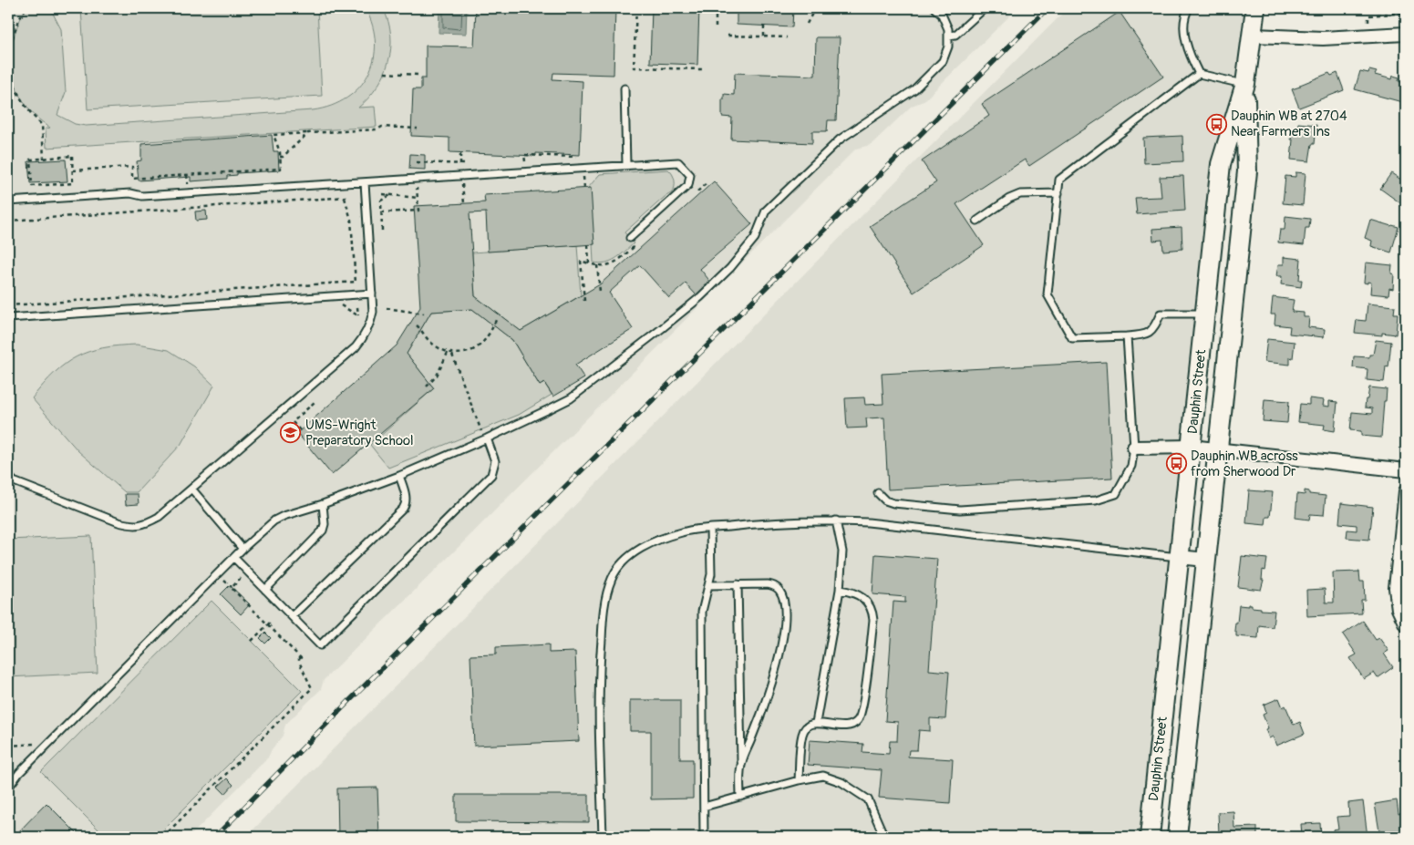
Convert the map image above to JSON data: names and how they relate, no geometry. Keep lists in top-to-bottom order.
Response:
{
  "streets": {
    "main road": ["Dauphin Street"]
  },
  "places": {
    "bus stop": ["Dauphin WB at 2704 Near Farmers Ins", "Dauphin WB across from Sherwood Dr"],
    "school or university": ["UMS-Wright Preparatory School"]
  }
}
